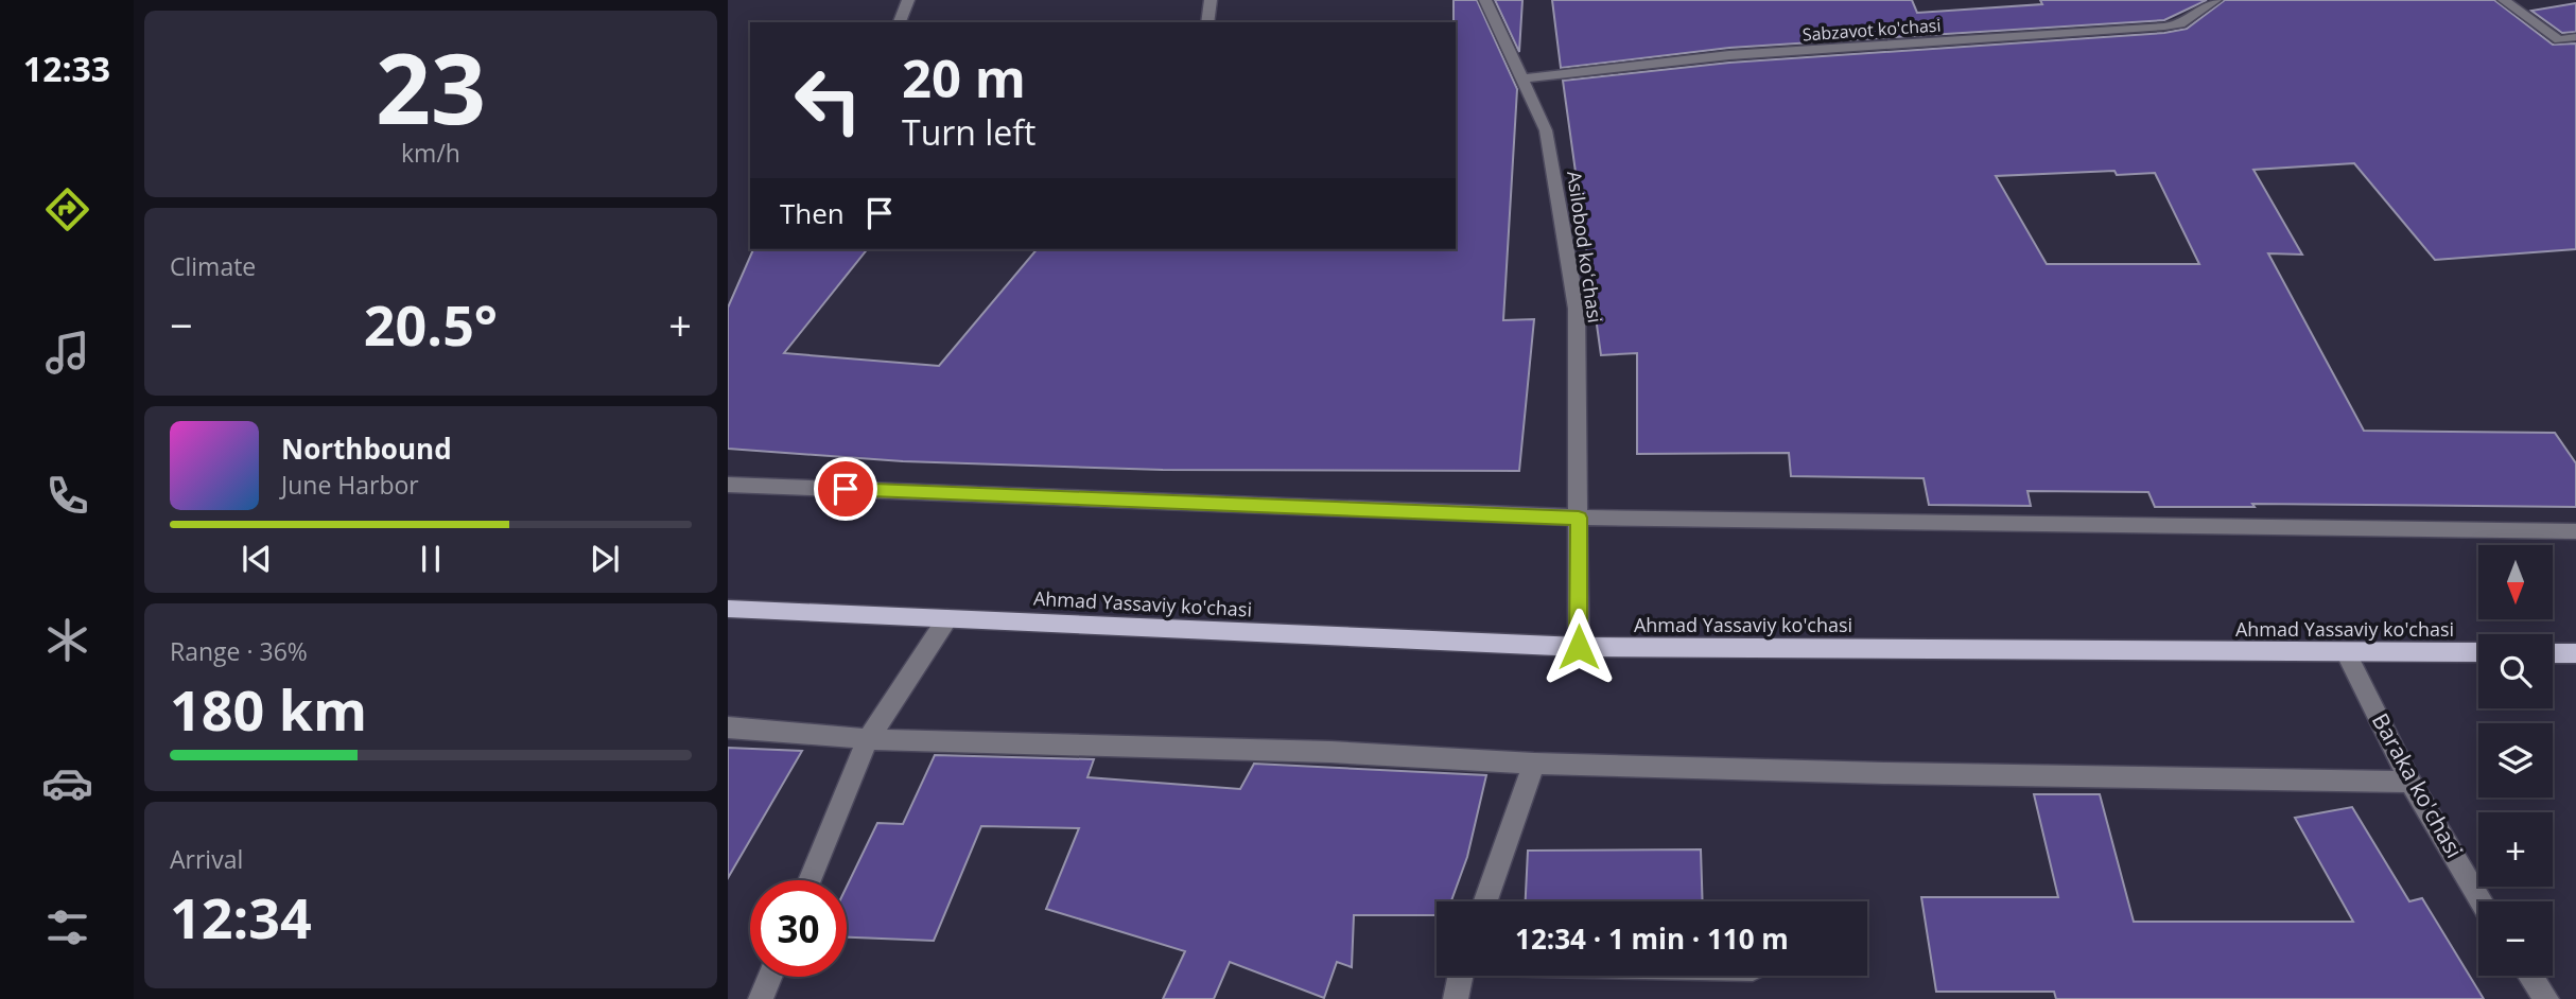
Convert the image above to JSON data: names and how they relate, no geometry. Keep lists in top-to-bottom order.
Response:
{
  "streets": {
    "main road": ["Ahmad Yassaviy ko'chasi"],
    "street": ["Sabzavot ko'chasi", "Asilobod koʻchasi", "Baraka ko'chasi"]
  },
  "crossings": [
    ["Sabzavot ko'chasi", "Asilobod koʻchasi"],
    ["Asilobod koʻchasi", "Ahmad Yassaviy ko'chasi"],
    ["Ahmad Yassaviy ko'chasi", "Baraka ko'chasi"]
  ],
  "north": "bottom",
  "page": {
    "tabs": "12:33",
    "tile": [
      ["23", "km/h"],
      "Climate",
      ["Range · 36%", "180 km"],
      ["Arrival", "12:34"]
    ],
    "turn": ["20 m", "Turn left"],
    "then": "Then",
    "heat": ["−", "20.5°", "+"],
    "song": ["Northbound", "June Harbor"],
    "map_buttons": ["+", "−"],
    "limit": "30",
    "trip": "12:34 · 1 min · 110 m"
  }
}
